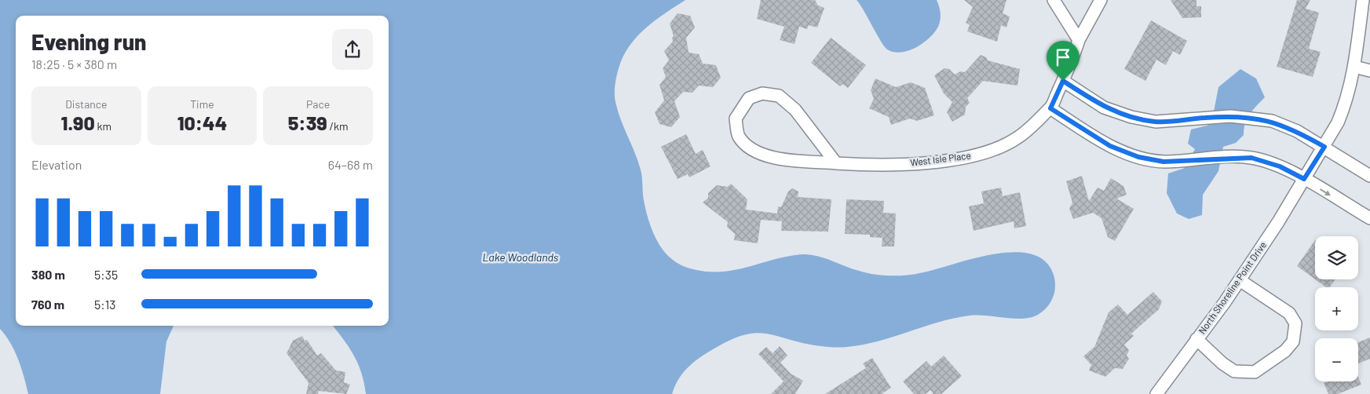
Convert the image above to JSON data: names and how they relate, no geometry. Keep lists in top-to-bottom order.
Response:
{
  "streets": {
    "street": ["West Isle Place", "North Shoreline Point Drive"]
  },
  "water": ["Lake Woodlands"],
  "page": {
    "heading": ["Evening run", "18:25 · 5 × 380 m"],
    "stats": [
      ["Distance", "1.90 km"],
      ["Time", "10:44"],
      ["Pace", "5:39 /km"]
    ],
    "chart": ["Elevation", "64–68 m"],
    "map_buttons": ["+", "−"],
    "list": [
      {
        "name": "380 m",
        "note": "5:35"
      },
      {
        "name": "760 m",
        "note": "5:13"
      }
    ]
  }
}
